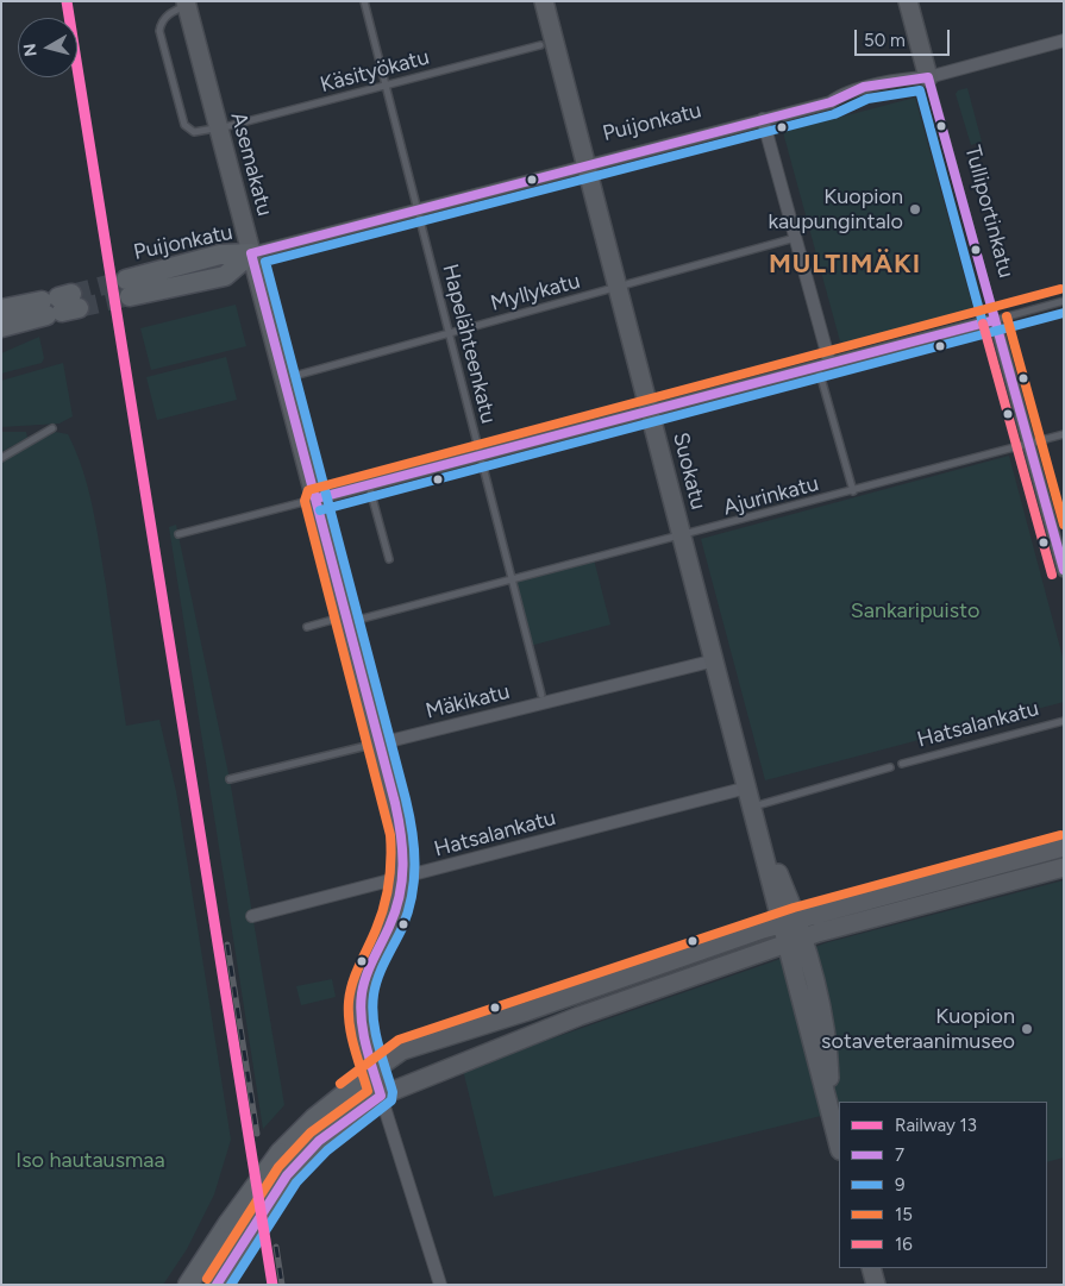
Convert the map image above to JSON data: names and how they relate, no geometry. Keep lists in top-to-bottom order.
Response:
{
  "streets": {
    "main road": [
      "Puijonkatu",
      "Asemakatu",
      "Tulliportinkatu",
      "Suokatu"
    ],
    "street": ["Mäkikatu", "Hatsalankatu"],
    "lane": [
      "Käsityökatu",
      "Myllykatu",
      "Hapelähteenkatu",
      "Ajurinkatu"
    ]
  },
  "crossings": [
    ["Käsityökatu", "Asemakatu"],
    ["Käsityökatu", "Hapelähteenkatu"],
    ["Puijonkatu", "Asemakatu"],
    ["Puijonkatu", "Tulliportinkatu"],
    ["Puijonkatu", "Hapelähteenkatu"],
    ["Puijonkatu", "Suokatu"],
    ["Asemakatu", "Myllykatu"],
    ["Asemakatu", "Ajurinkatu"],
    ["Asemakatu", "Mäkikatu"],
    ["Asemakatu", "Hatsalankatu"],
    ["Tulliportinkatu", "Ajurinkatu"],
    ["Myllykatu", "Hapelähteenkatu"],
    ["Myllykatu", "Suokatu"],
    ["Hapelähteenkatu", "Ajurinkatu"],
    ["Suokatu", "Ajurinkatu"],
    ["Suokatu", "Mäkikatu"],
    ["Suokatu", "Hatsalankatu"]
  ],
  "districts": ["MULTIMÄKI"],
  "parks": ["Sankaripuisto", "Iso hautausmaa"],
  "places": ["Kuopion kaupungintalo", "Kuopion sotaveteraanimuseo"],
  "lines": [
    "rail line 13",
    "transit line 7",
    "transit line 9",
    "transit line 15",
    "transit line 16"
  ],
  "legend": [
    "Railway 13",
    "7",
    "9",
    "15",
    "16"
  ],
  "scale_bar": "50 m",
  "north": "left"
}
